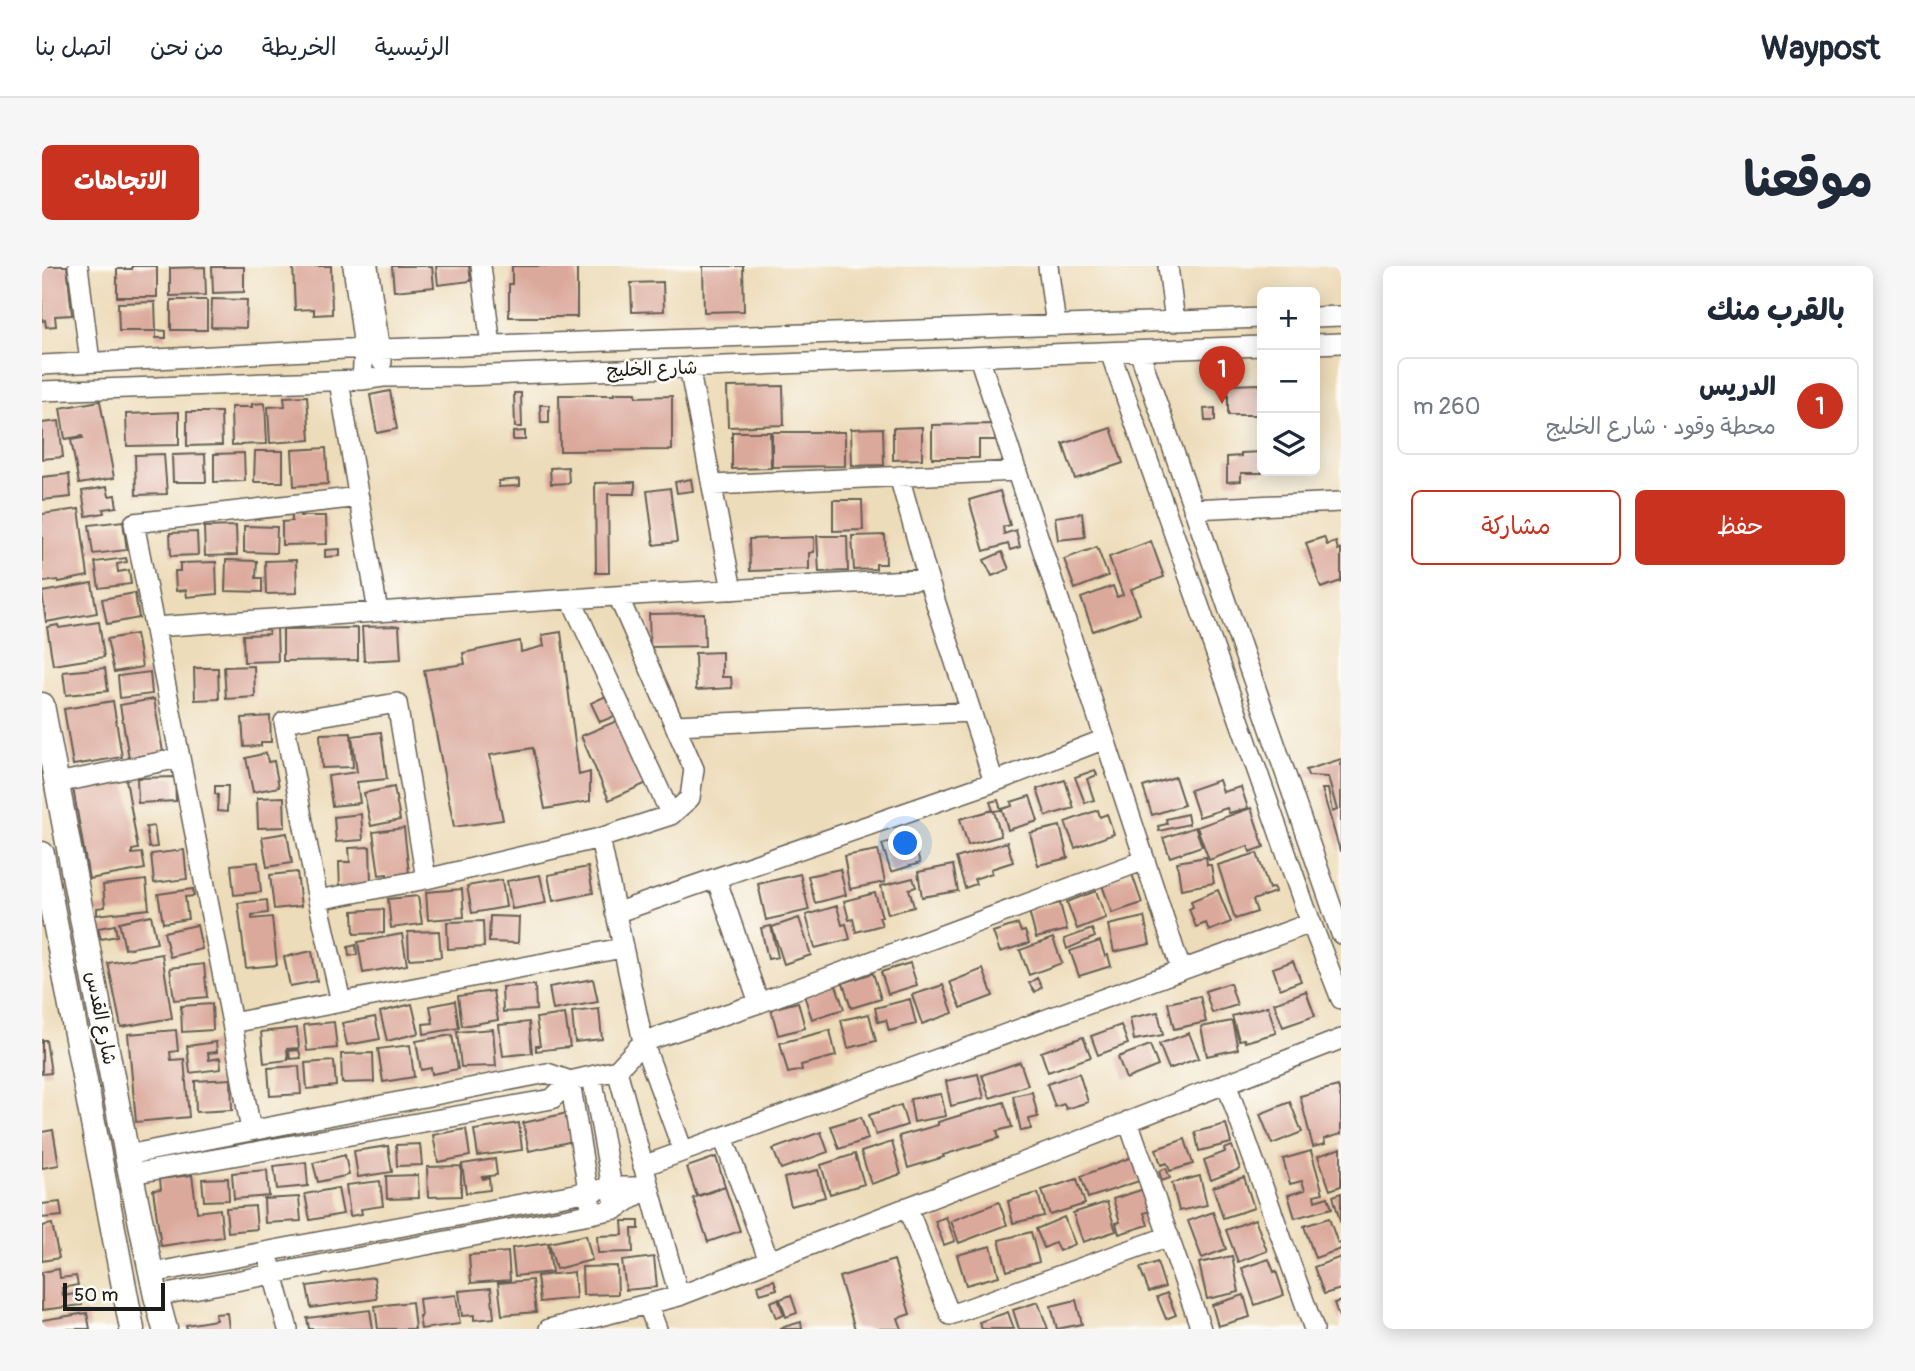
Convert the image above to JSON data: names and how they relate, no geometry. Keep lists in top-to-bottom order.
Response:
{
  "streets": {
    "main road": ["شارع القدس"],
    "street": ["شارع الخليج"]
  },
  "scale_bar": "50 m",
  "page": {
    "header": "Waypost",
    "nav": [
      "الرئيسية",
      "الخريطة",
      "من نحن",
      "اتصل بنا"
    ],
    "title": "موقعنا",
    "buttons": [
      "الاتجاهات",
      ["حفظ", "مشاركة"]
    ],
    "heading": "بالقرب منك",
    "map_buttons": ["+", "−"],
    "pins": "1",
    "list": [
      {
        "mark": "1",
        "name": "الدريس",
        "note": "محطة وقود · شارع الخليج",
        "value": "260 m"
      }
    ],
    "scale": "50 m"
  }
}
